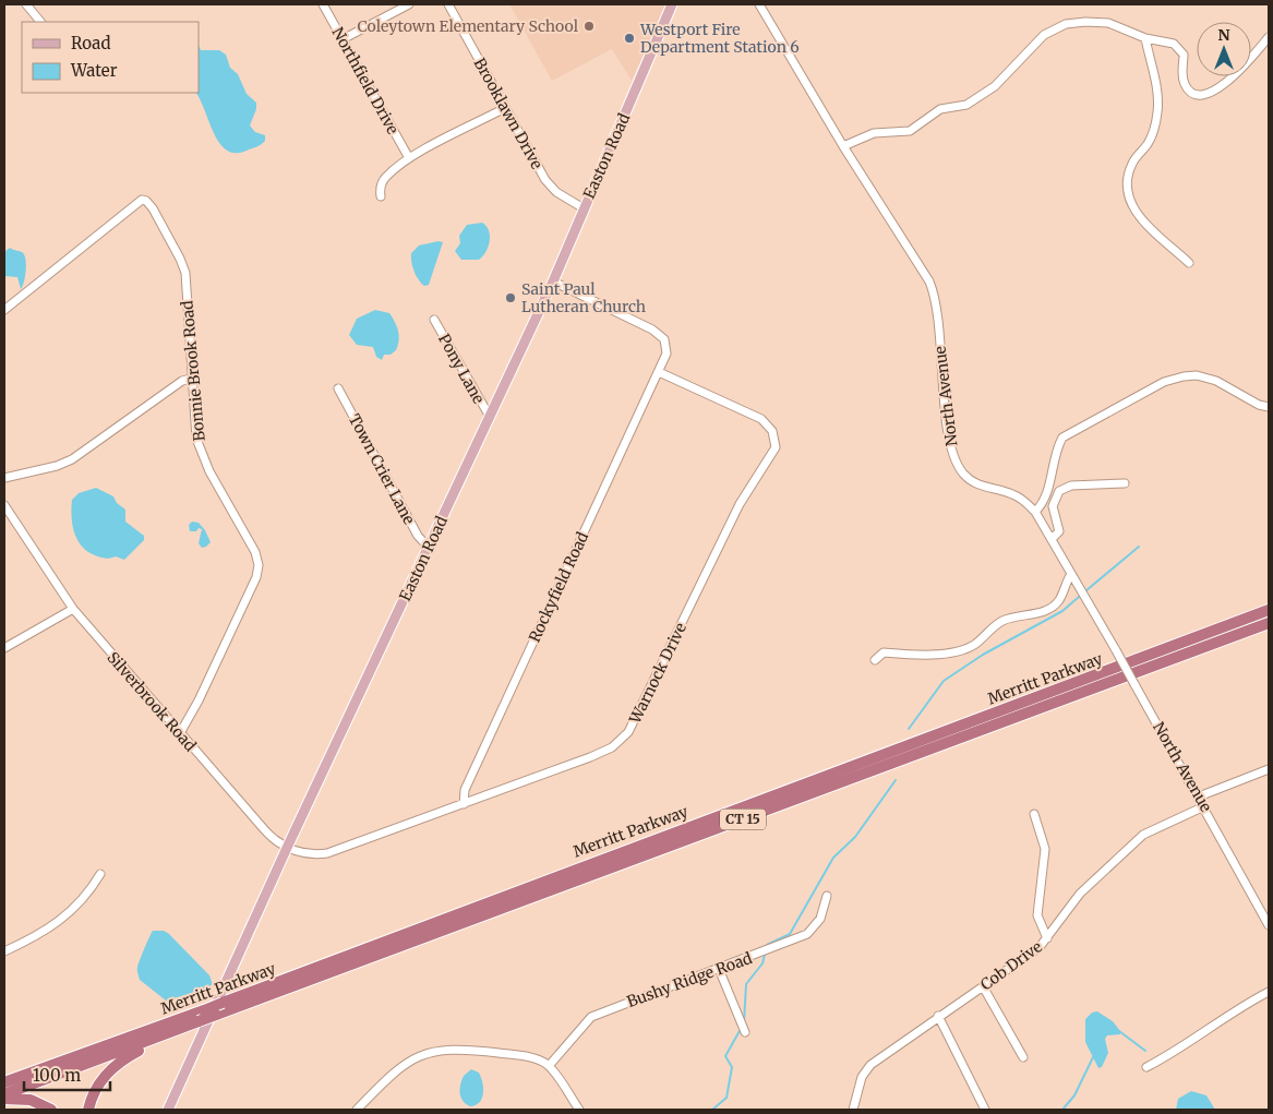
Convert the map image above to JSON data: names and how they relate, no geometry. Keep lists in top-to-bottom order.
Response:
{
  "streets": {
    "highway": ["Merritt Parkway", "CT 15"],
    "main road": ["Easton Road"],
    "street": [
      "Northfield Drive",
      "Brooklawn Drive",
      "Pony Lane",
      "Bonnie Brook Road",
      "North Avenue",
      "Town Crier Lane",
      "Rockyfield Road",
      "Warnock Drive",
      "Silverbrook Road",
      "Cob Drive",
      "Bushy Ridge Road"
    ]
  },
  "crossings": [
    ["Brooklawn Drive", "Easton Road"],
    ["Easton Road", "Pony Lane"],
    ["Easton Road", "Town Crier Lane"],
    ["Easton Road", "Rockyfield Road"],
    ["Easton Road", "Warnock Drive"],
    ["Easton Road", "Silverbrook Road"],
    ["Bonnie Brook Road", "Silverbrook Road"],
    ["North Avenue", "Cob Drive"],
    ["Rockyfield Road", "Warnock Drive"],
    ["Warnock Drive", "Silverbrook Road"]
  ],
  "places": ["Coleytown Elementary School", "Westport Fire Department Station 6", "Saint Paul Lutheran Church"],
  "legend": ["Road", "Water"],
  "scale_bar": "100 m",
  "north": "top"
}
